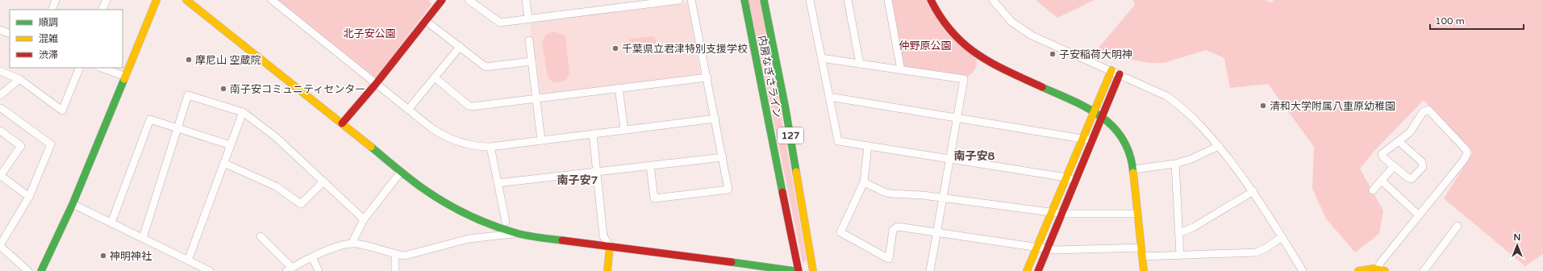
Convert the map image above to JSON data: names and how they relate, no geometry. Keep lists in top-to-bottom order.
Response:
{
  "streets": {
    "main road": ["内房なぎさライン", "127"]
  },
  "districts": ["南子安8", "南子安7"],
  "parks": ["北子安公園", "仲野原公園"],
  "places": [
    "千葉県立君津特別支援学校",
    "子安稲荷大明神",
    "摩尼山 空蔵院",
    "南子安コミュニティセンター",
    "清和大学附属八重原幼稚園",
    "神明神社"
  ],
  "legend": ["順調", "混雑", "渋滞"],
  "scale_bar": "100 m",
  "north": "top"
}
